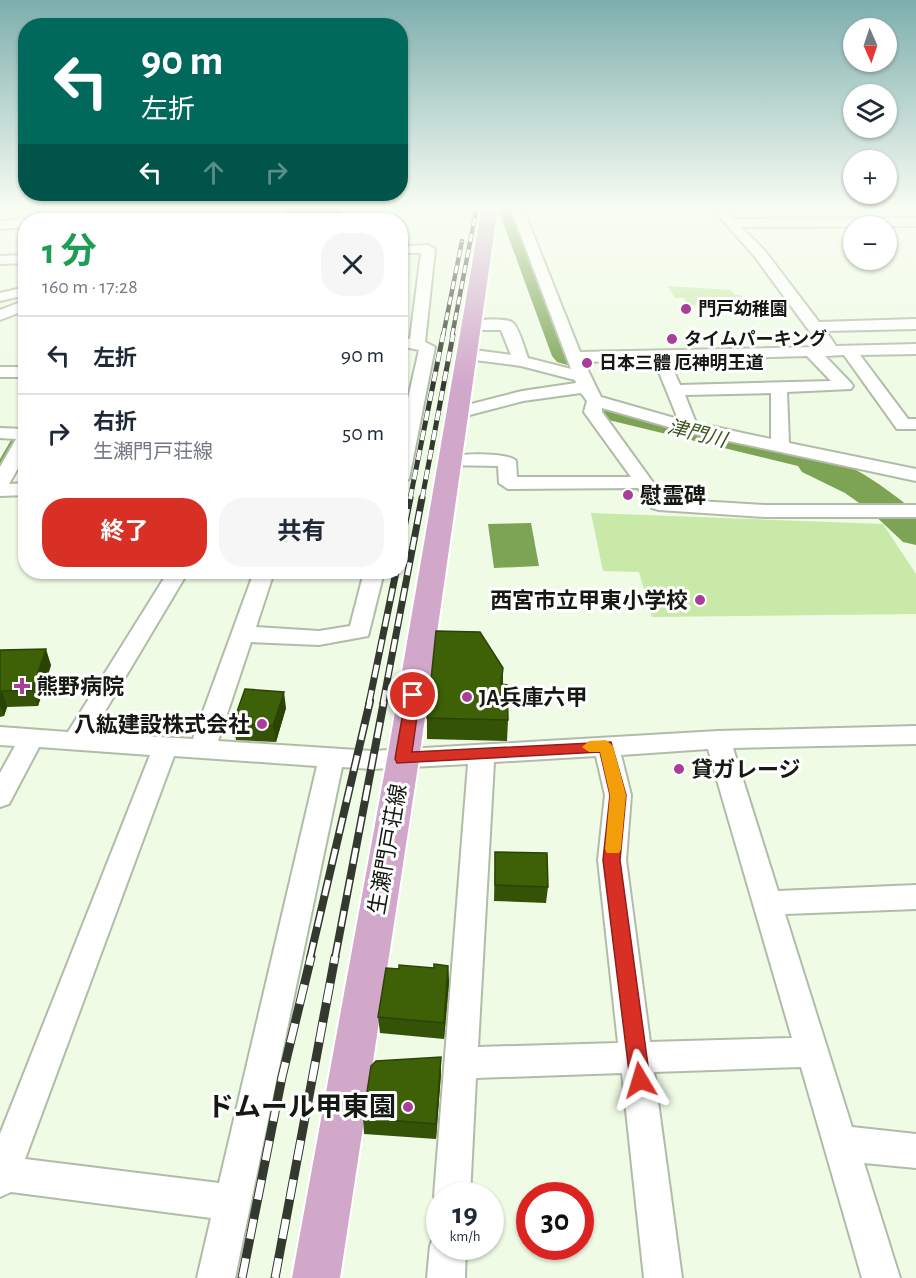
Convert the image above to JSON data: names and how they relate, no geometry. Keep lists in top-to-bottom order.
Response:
{
  "streets": {
    "main road": ["生瀬門戸荘線"]
  },
  "water": ["津門川"],
  "places": {
    "other": [
      "門戸幼稚園",
      "タイムパーキング",
      "日本三體 厄神明王道",
      "慰霊碑",
      "西宮市立甲東小学校",
      "JA兵庫六甲",
      "八紘建設株式会社",
      "貸ガレージ",
      "ドムール甲東園"
    ],
    "health": ["熊野病院"]
  },
  "north": "bottom",
  "page": {
    "map_buttons": ["+", "−"],
    "turn": ["90 m", "左折"],
    "heading": ["1 分", "160 m · 17:28"],
    "list": [
      {
        "name": "左折",
        "value": "90 m"
      },
      {
        "name": "右折",
        "note": "生瀬門戸荘線",
        "value": "50 m"
      }
    ],
    "buttons": ["終了", "共有"],
    "speed": "19 km/h",
    "limit": "30"
  }
}
